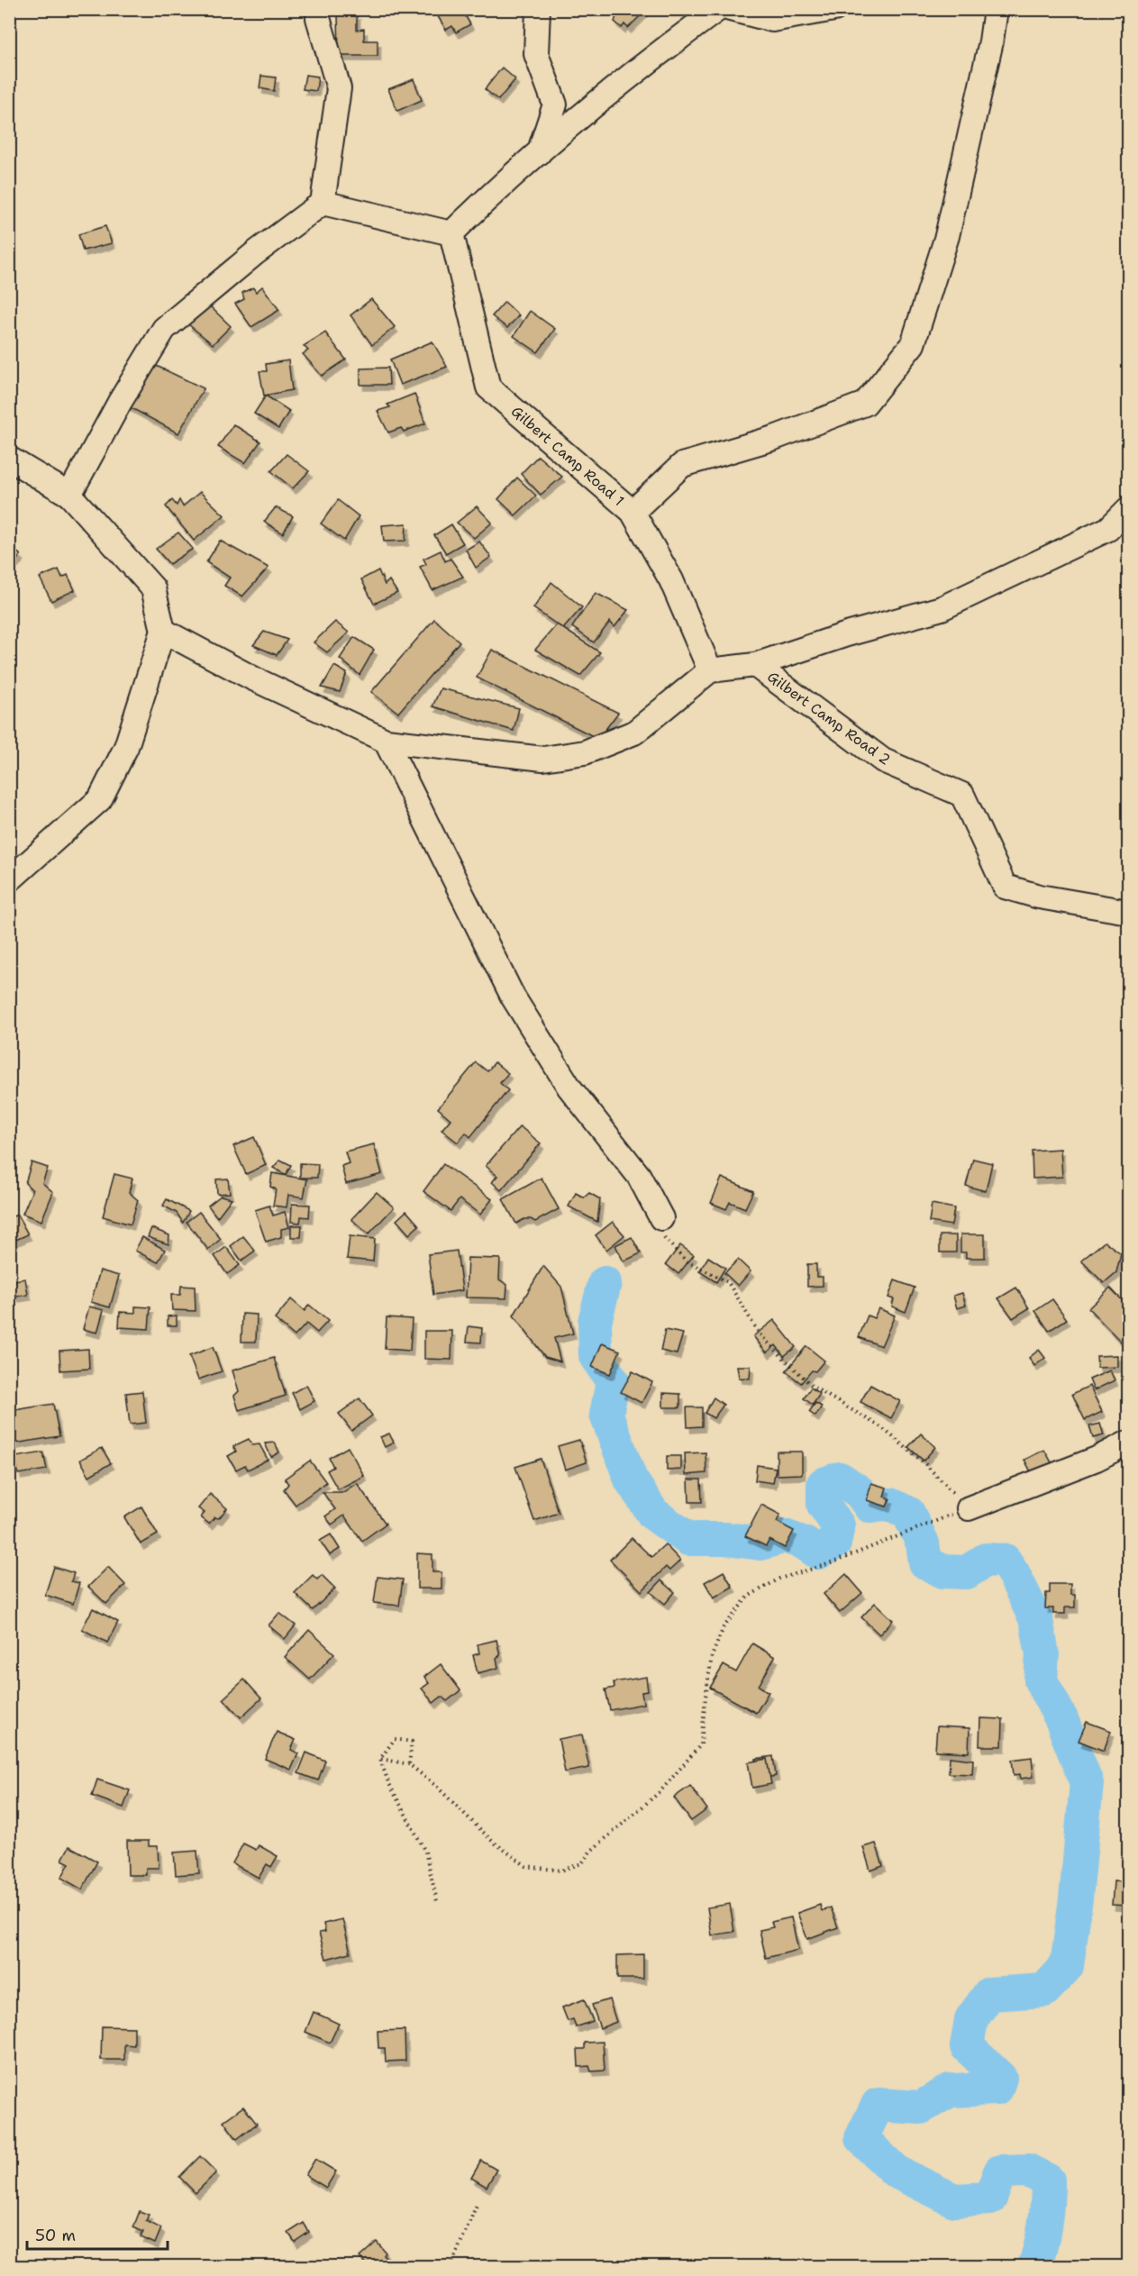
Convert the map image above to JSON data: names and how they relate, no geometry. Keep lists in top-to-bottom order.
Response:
{
  "streets": {
    "street": ["Gilbert Camp Road 1", "Gilbert Camp Road 2"]
  },
  "scale_bar": "50 m"
}
